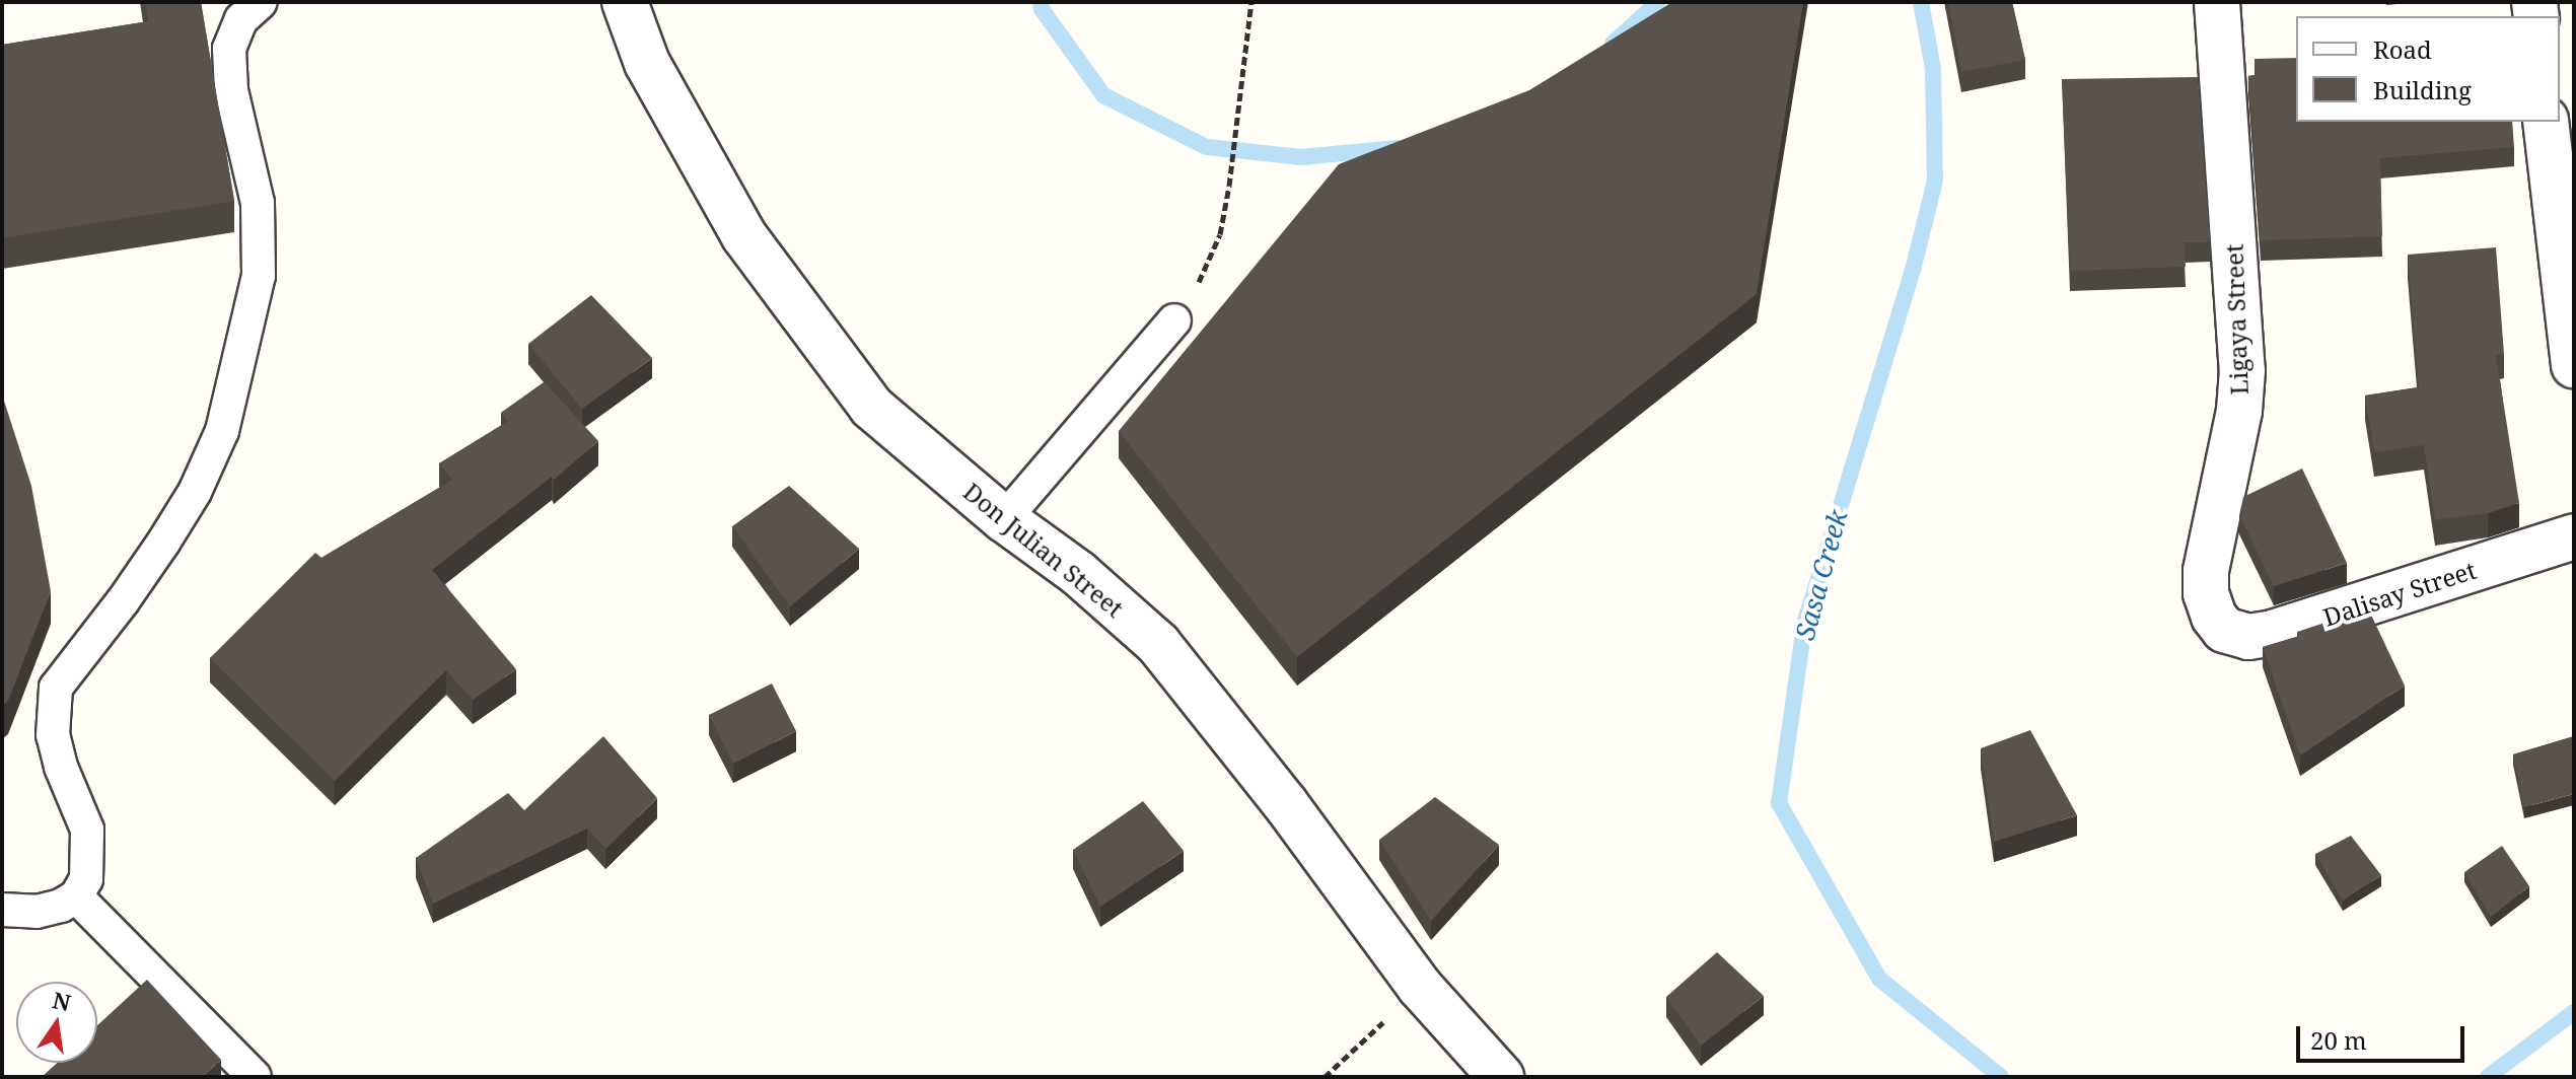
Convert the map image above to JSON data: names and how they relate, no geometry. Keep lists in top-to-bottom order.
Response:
{
  "streets": {
    "street": ["Ligaya Street", "Don Julian Street", "Dalisay Street"]
  },
  "crossings": [
    ["Ligaya Street", "Dalisay Street"]
  ],
  "water": ["Sasa Creek"],
  "legend": ["Road", "Building"],
  "scale_bar": "20 m",
  "north": "top"
}
